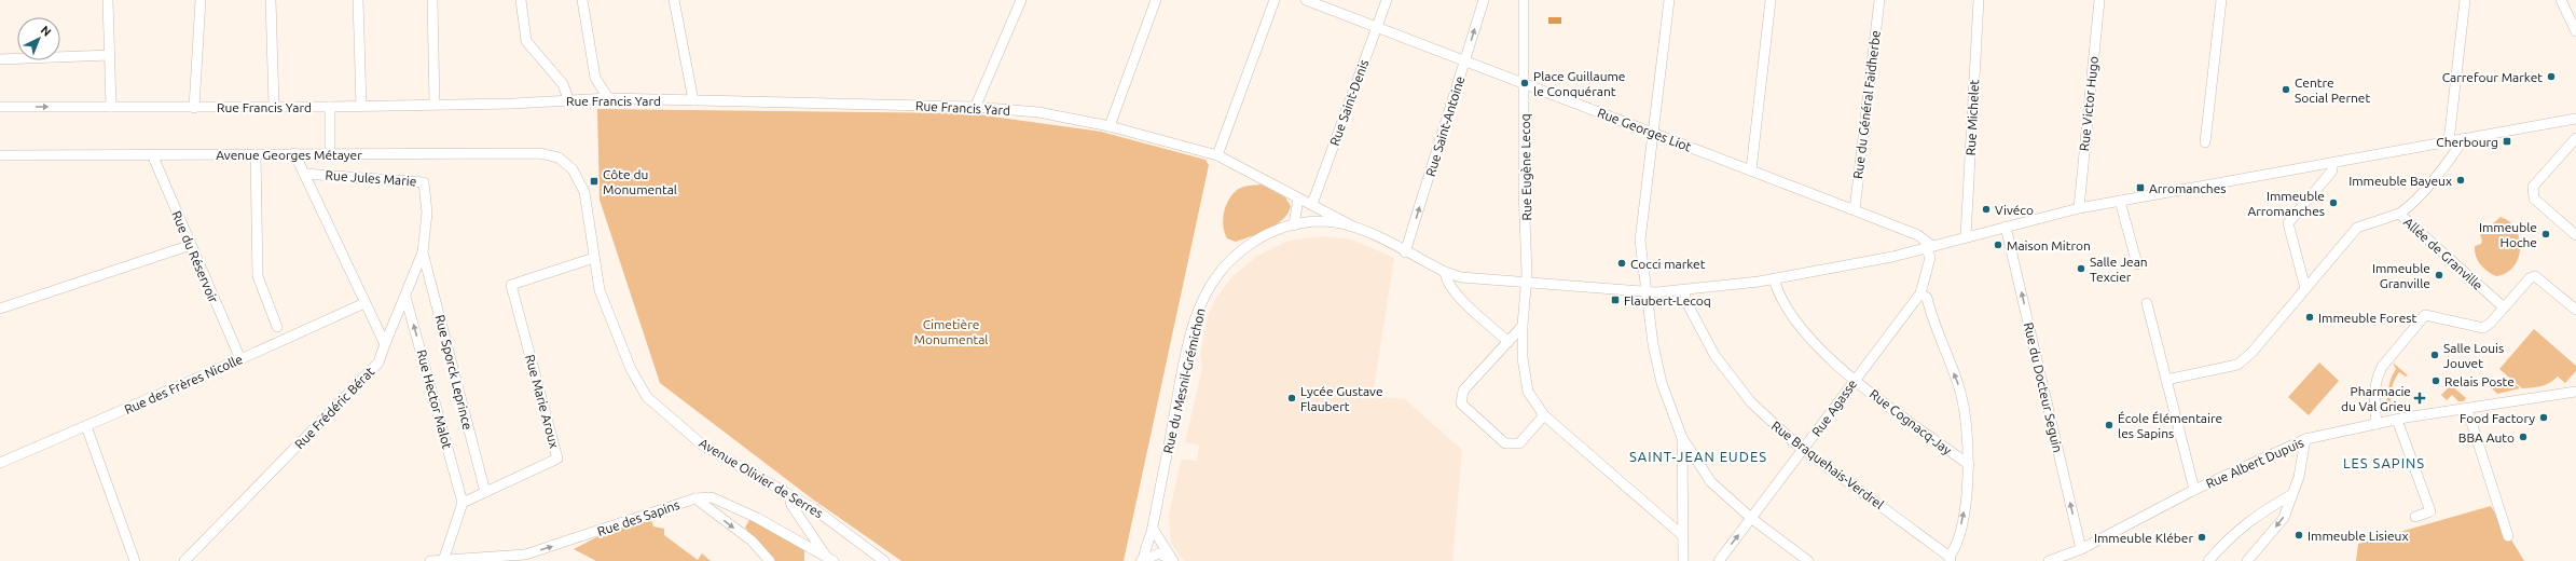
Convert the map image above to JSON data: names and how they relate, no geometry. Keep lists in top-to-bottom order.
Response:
{
  "streets": {
    "street": [
      "Rue Francis Yard",
      "Rue Saint-Denis",
      "Rue Victor Hugo",
      "Rue du Général Faidherbe",
      "Rue Michelet",
      "Rue Saint-Antoine",
      "Rue Georges Liot",
      "Avenue Georges Métayer",
      "Rue Eugène Lecoq",
      "Rue Jules Marie",
      "Allée de Granville",
      "Rue du Réservoir",
      "Rue Sporck Leprince",
      "Rue du Mesnil-Grémichon",
      "Rue des Frères Nicolle",
      "Rue du Docteur Seguin",
      "Rue Hector Malot",
      "Rue Marie Aroux",
      "Rue Frédéric Bérat",
      "Rue Agasse",
      "Rue Cognacq-Jay",
      "Rue Albert Dupuis",
      "Rue Braquehais-Verdrel",
      "Avenue Olivier de Serres",
      "Rue des Sapins"
    ]
  },
  "crossings": [
    ["Rue Francis Yard", "Rue Saint-Denis"],
    ["Rue Francis Yard", "Rue du Mesnil-Grémichon"],
    ["Rue Saint-Denis", "Rue Georges Liot"],
    ["Rue du Général Faidherbe", "Rue Georges Liot"],
    ["Rue Saint-Antoine", "Rue Georges Liot"],
    ["Rue Georges Liot", "Rue Eugène Lecoq"],
    ["Rue Georges Liot", "Rue Agasse"],
    ["Avenue Georges Métayer", "Rue du Réservoir"],
    ["Avenue Georges Métayer", "Avenue Olivier de Serres"],
    ["Rue Jules Marie", "Rue Sporck Leprince"],
    ["Rue Jules Marie", "Rue Hector Malot"],
    ["Rue Jules Marie", "Rue Frédéric Bérat"],
    ["Rue du Réservoir", "Rue des Frères Nicolle"],
    ["Rue Sporck Leprince", "Rue Marie Aroux"],
    ["Rue du Docteur Seguin", "Rue Albert Dupuis"],
    ["Rue Hector Malot", "Rue Marie Aroux"],
    ["Rue Marie Aroux", "Avenue Olivier de Serres"],
    ["Rue Agasse", "Rue Cognacq-Jay"],
    ["Rue Agasse", "Rue Braquehais-Verdrel"]
  ],
  "one_way": ["Rue Saint-Antoine", "Rue Hector Malot", "Rue des Sapins"],
  "districts": ["SAINT-JEAN EUDES", "LES SAPINS"],
  "parks": ["Cimetière Monumental"],
  "places": {
    "other": [
      "Carrefour Market",
      "Place Guillaume le Conquérant",
      "Centre Social Pernet",
      "Immeuble Bayeux",
      "Immeuble Arromanches",
      "Vivéco",
      "Immeuble Hoche",
      "Maison Mitron",
      "Cocci market",
      "Salle Jean Texcier",
      "Immeuble Granville",
      "Immeuble Forest",
      "Salle Louis Jouvet",
      "Relais Poste",
      "Lycée Gustave Flaubert",
      "Food Factory",
      "École Élémentaire les Sapins",
      "BBA Auto",
      "Immeuble Lisieux",
      "Immeuble Kléber"
    ],
    "transit": [
      "Cherbourg",
      "Côte du Monumental",
      "Arromanches",
      "Flaubert-Lecoq"
    ],
    "health": ["Pharmacie du Val Grieu"]
  },
  "north": "top right"
}
